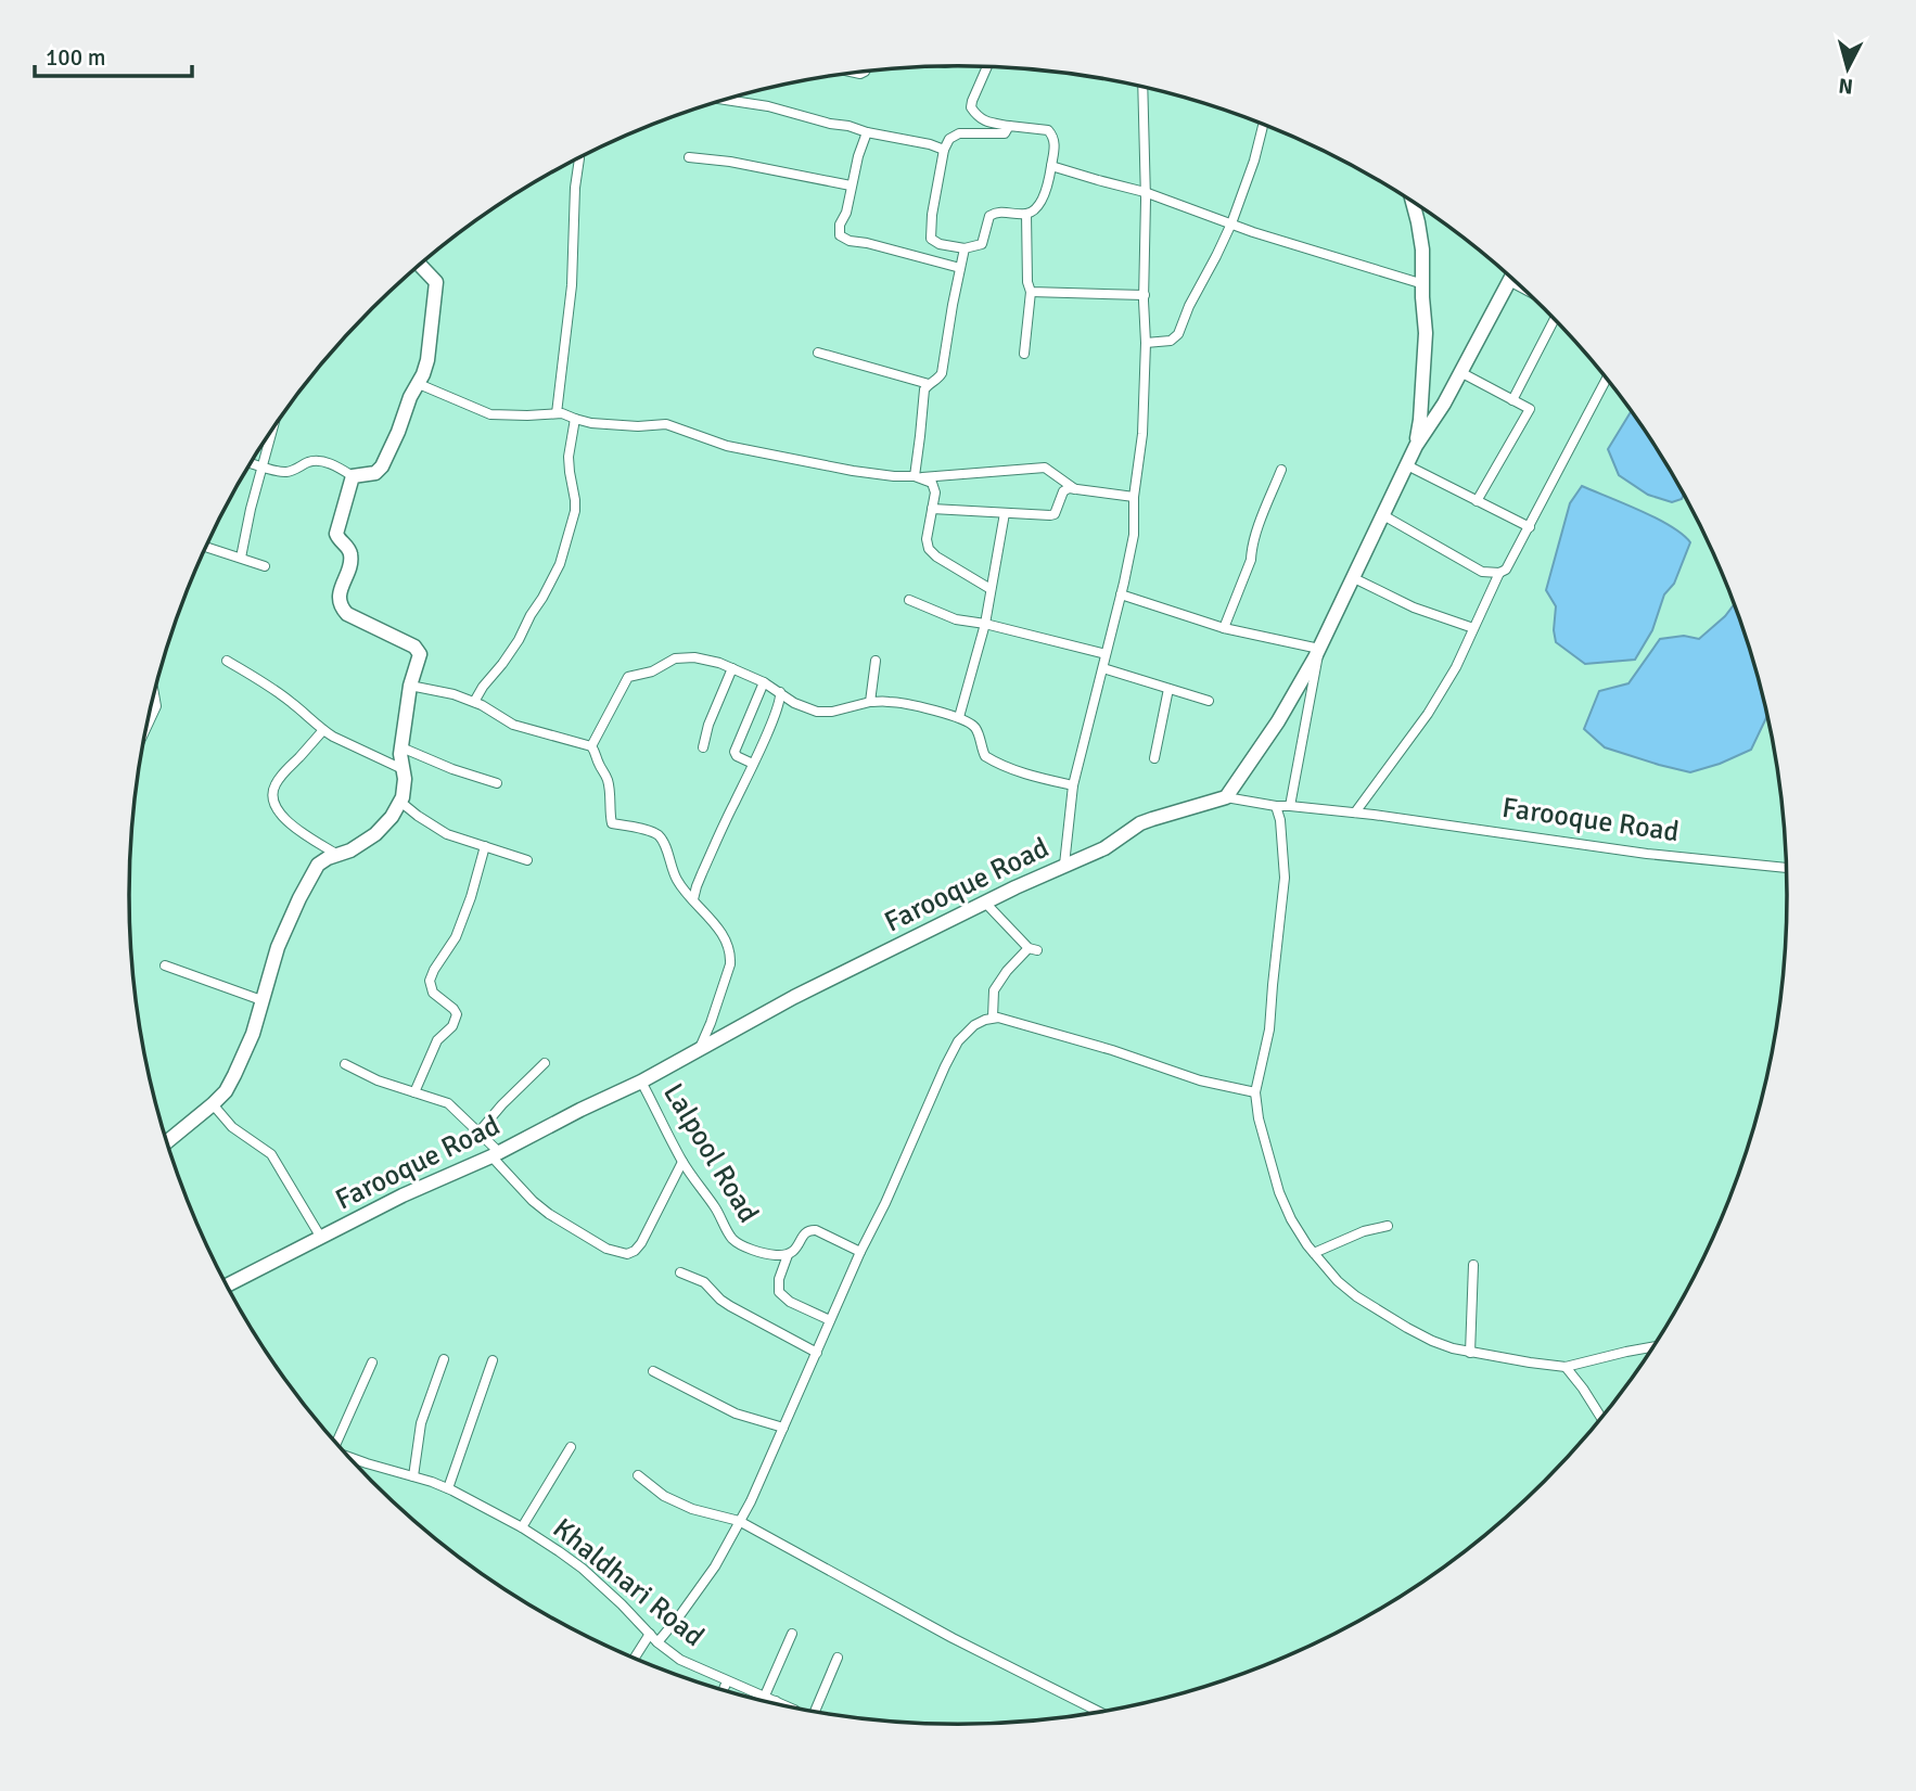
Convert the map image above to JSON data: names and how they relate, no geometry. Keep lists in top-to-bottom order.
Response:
{
  "streets": {
    "main road": ["Farooque Road"],
    "street": ["Lalpool Road", "Khaldhari Road"]
  },
  "crossings": [
    ["Farooque Road", "Lalpool Road"]
  ],
  "scale_bar": "100 m",
  "north": "bottom"
}
